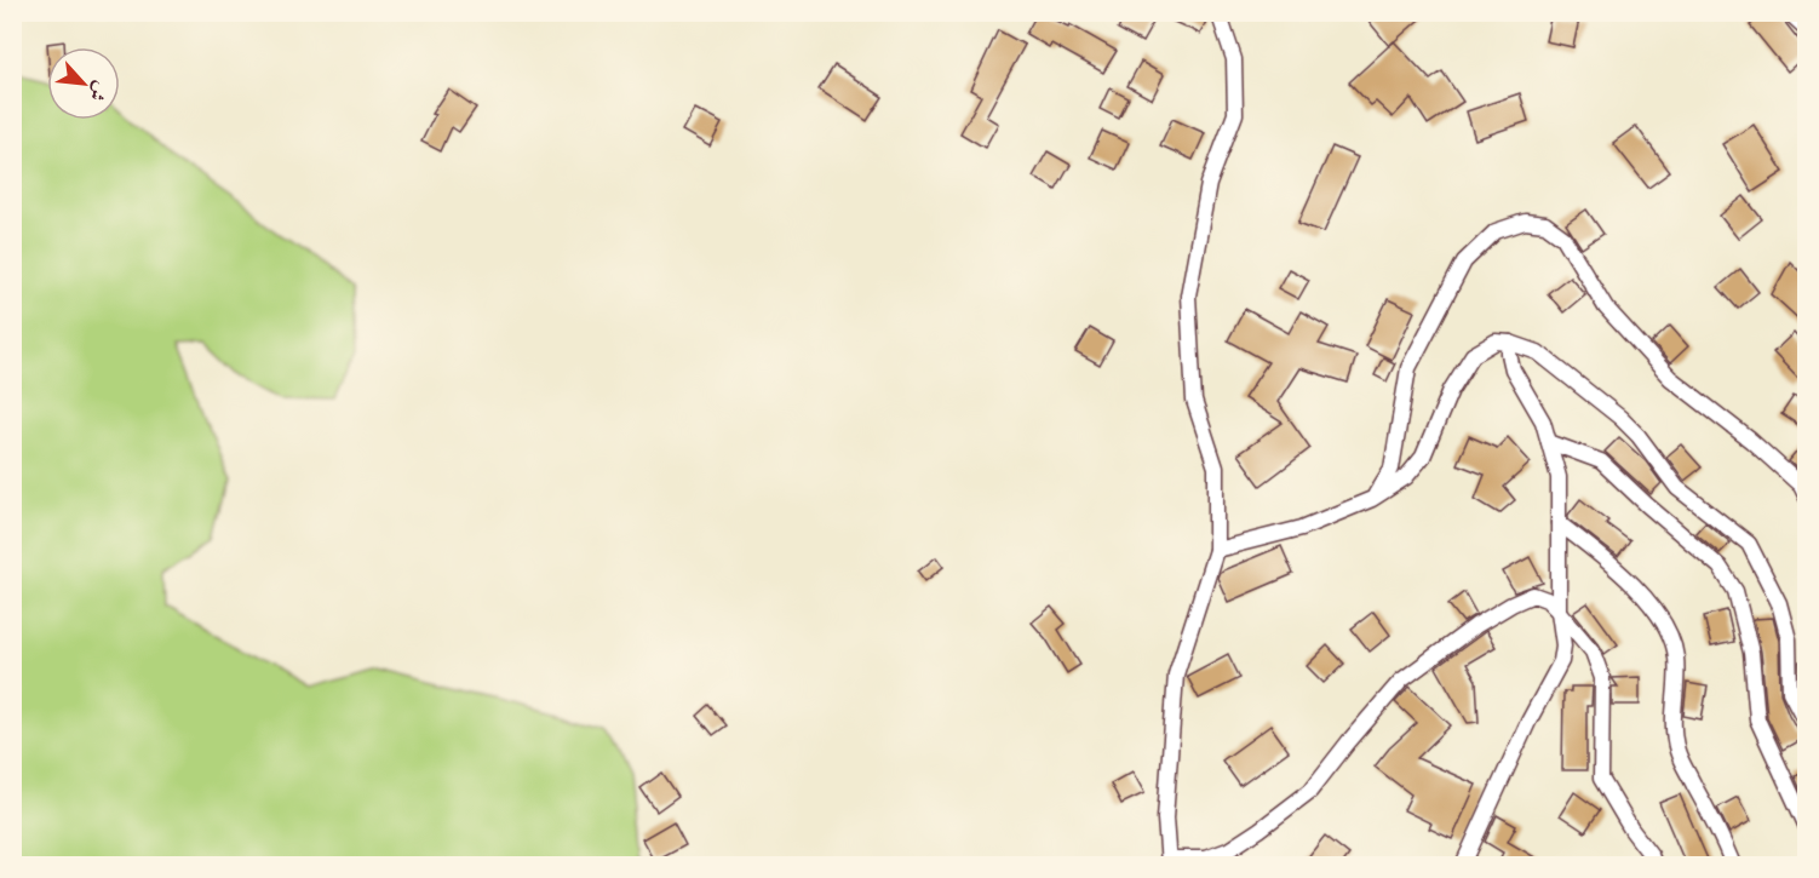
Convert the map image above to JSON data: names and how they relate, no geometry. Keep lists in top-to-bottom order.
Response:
{
  "north": "bottom right"
}
